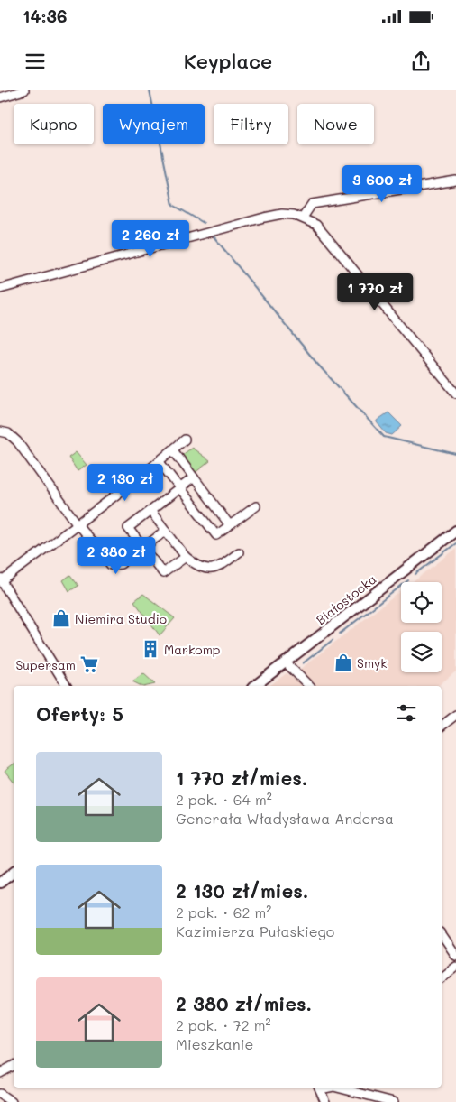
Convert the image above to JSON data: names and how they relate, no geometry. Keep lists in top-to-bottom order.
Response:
{
  "streets": {
    "main road": ["Białostocka"]
  },
  "places": {
    "shop": ["Niemira Studio", "Smyk"],
    "building": ["Markomp"],
    "supermarket": ["Supersam"]
  },
  "page": {
    "status": "14:36",
    "header": "Keyplace",
    "chip": [
      "Kupno",
      "Wynajem",
      "Filtry",
      "Nowe"
    ],
    "price": [
      "3 600 zł",
      "2 260 zł",
      "1 770 zł",
      "2 130 zł",
      "2 380 zł"
    ],
    "heading": "Oferty: 5",
    "list": [
      {
        "name": "1 770 zł/mies.",
        "note": "2 pok. · 64 m² · Generała Władysława Andersa"
      },
      {
        "name": "2 130 zł/mies.",
        "note": "2 pok. · 62 m² · Kazimierza Pułaskiego"
      },
      {
        "name": "2 380 zł/mies.",
        "note": "2 pok. · 72 m² · Mieszkanie"
      }
    ]
  }
}
